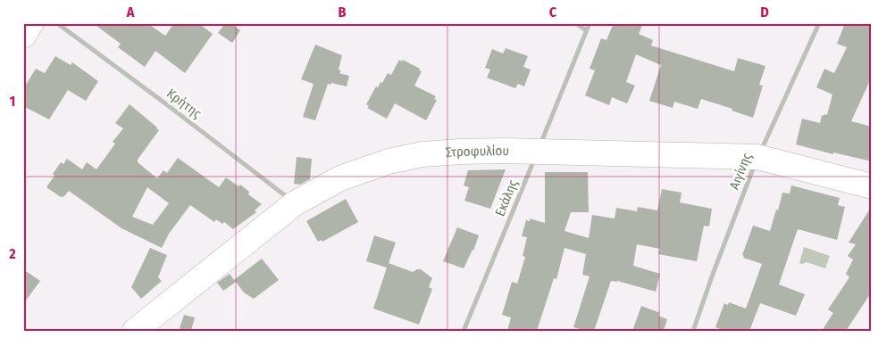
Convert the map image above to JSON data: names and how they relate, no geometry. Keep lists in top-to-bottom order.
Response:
{
  "streets": {
    "street": [
      "Κρήτης",
      "Στροφυλίου",
      "Αιγίνης",
      "Εκάλης"
    ]
  },
  "crossings": [
    ["Κρήτης", "Στροφυλίου"],
    ["Στροφυλίου", "Αιγίνης"],
    ["Στροφυλίου", "Εκάλης"]
  ],
  "grid": {
    "columns": [
      "A",
      "B",
      "C",
      "D"
    ],
    "rows": ["1", "2"]
  }
}
